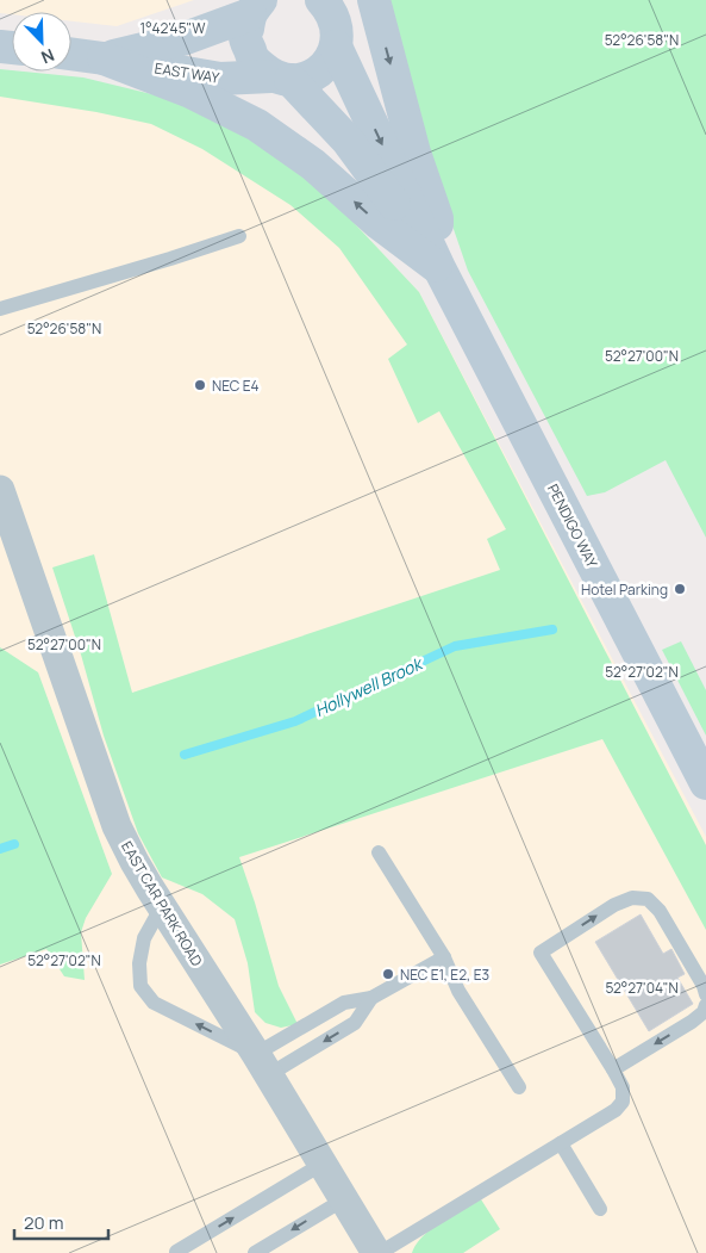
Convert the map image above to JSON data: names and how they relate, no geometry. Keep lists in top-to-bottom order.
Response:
{
  "streets": {
    "street": ["EAST WAY", "PENDIGO WAY", "EAST CAR PARK ROAD"]
  },
  "crossings": [
    ["EAST WAY", "PENDIGO WAY"]
  ],
  "water": ["Hollywell Brook"],
  "places": ["NEC E4", "Hotel Parking", "NEC E1, E2, E3"],
  "scale_bar": "20 m",
  "north": "bottom right",
  "coordinates": [
    "1°42'45\"W",
    "52°26'58\"N",
    "52°27'00\"N",
    "52°27'02\"N",
    "52°27'04\"N"
  ]
}
